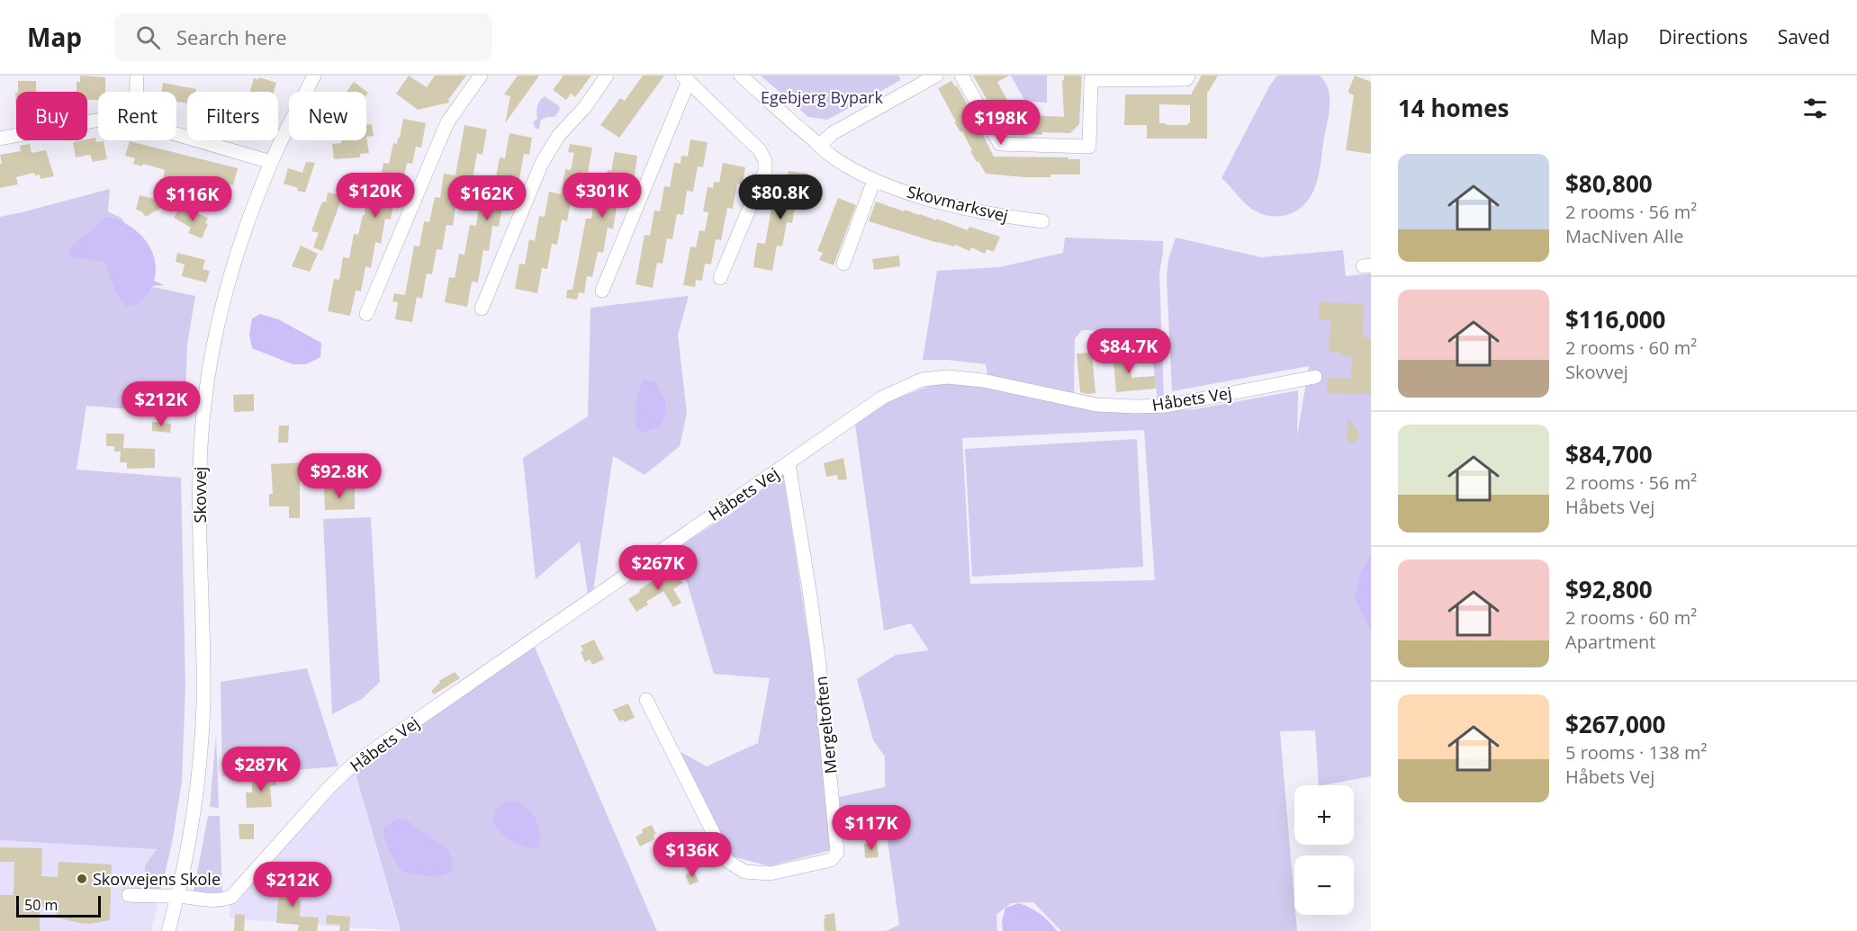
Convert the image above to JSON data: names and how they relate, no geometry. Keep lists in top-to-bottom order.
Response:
{
  "streets": {
    "street": [
      "Skovmarksvej",
      "Håbets Vej",
      "Skovvej",
      "Mergeltoften"
    ]
  },
  "crossings": [
    ["Håbets Vej", "Skovvej"],
    ["Håbets Vej", "Mergeltoften"]
  ],
  "parks": ["Egebjerg Bypark"],
  "places": ["Skovvejens Skole"],
  "scale_bar": "50 m",
  "page": {
    "header": "Map",
    "search": "Search here",
    "nav": ["Map", "Directions", "Saved"],
    "heading": "14 homes",
    "chip": [
      "Buy",
      "Rent",
      "Filters",
      "New"
    ],
    "price": [
      "$198K",
      "$120K",
      "$301K",
      "$80.8K",
      "$162K",
      "$116K",
      "$84.7K",
      "$212K",
      "$92.8K",
      "$267K",
      "$287K",
      "$117K",
      "$136K",
      "$212K"
    ],
    "list": [
      {
        "name": "$80,800",
        "note": "2 rooms · 56 m² · MacNiven Alle"
      },
      {
        "name": "$116,000",
        "note": "2 rooms · 60 m² · Skovvej"
      },
      {
        "name": "$84,700",
        "note": "2 rooms · 56 m² · Håbets Vej"
      },
      {
        "name": "$92,800",
        "note": "2 rooms · 60 m² · Apartment"
      },
      {
        "name": "$267,000",
        "note": "5 rooms · 138 m² · Håbets Vej"
      }
    ],
    "map_buttons": ["+", "−"],
    "scale": "50 m"
  }
}
